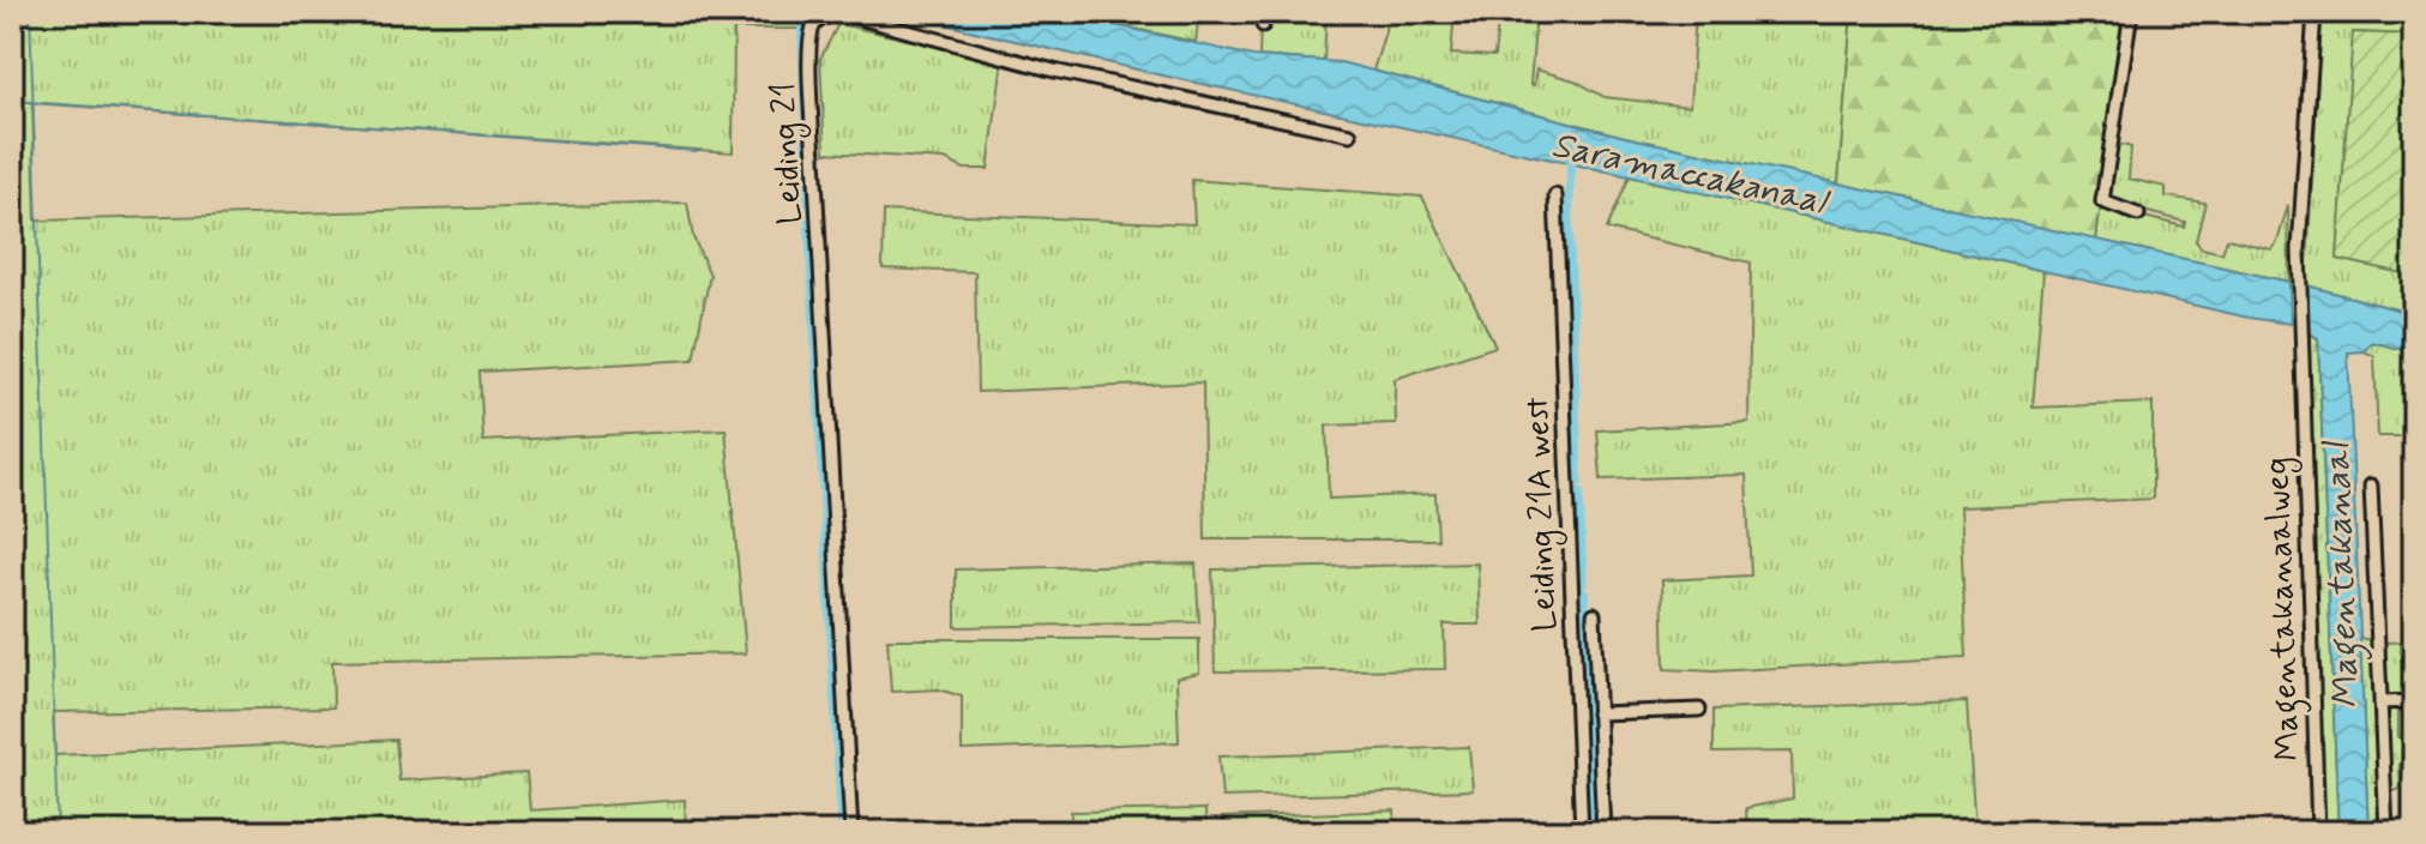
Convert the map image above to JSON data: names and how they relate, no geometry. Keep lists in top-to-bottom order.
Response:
{
  "streets": {
    "street": ["Leiding 21", "Leiding 21A west", "Magentakanaalweg"]
  },
  "water": ["Saramaccakanaal", "Magentakanaal"]
}
